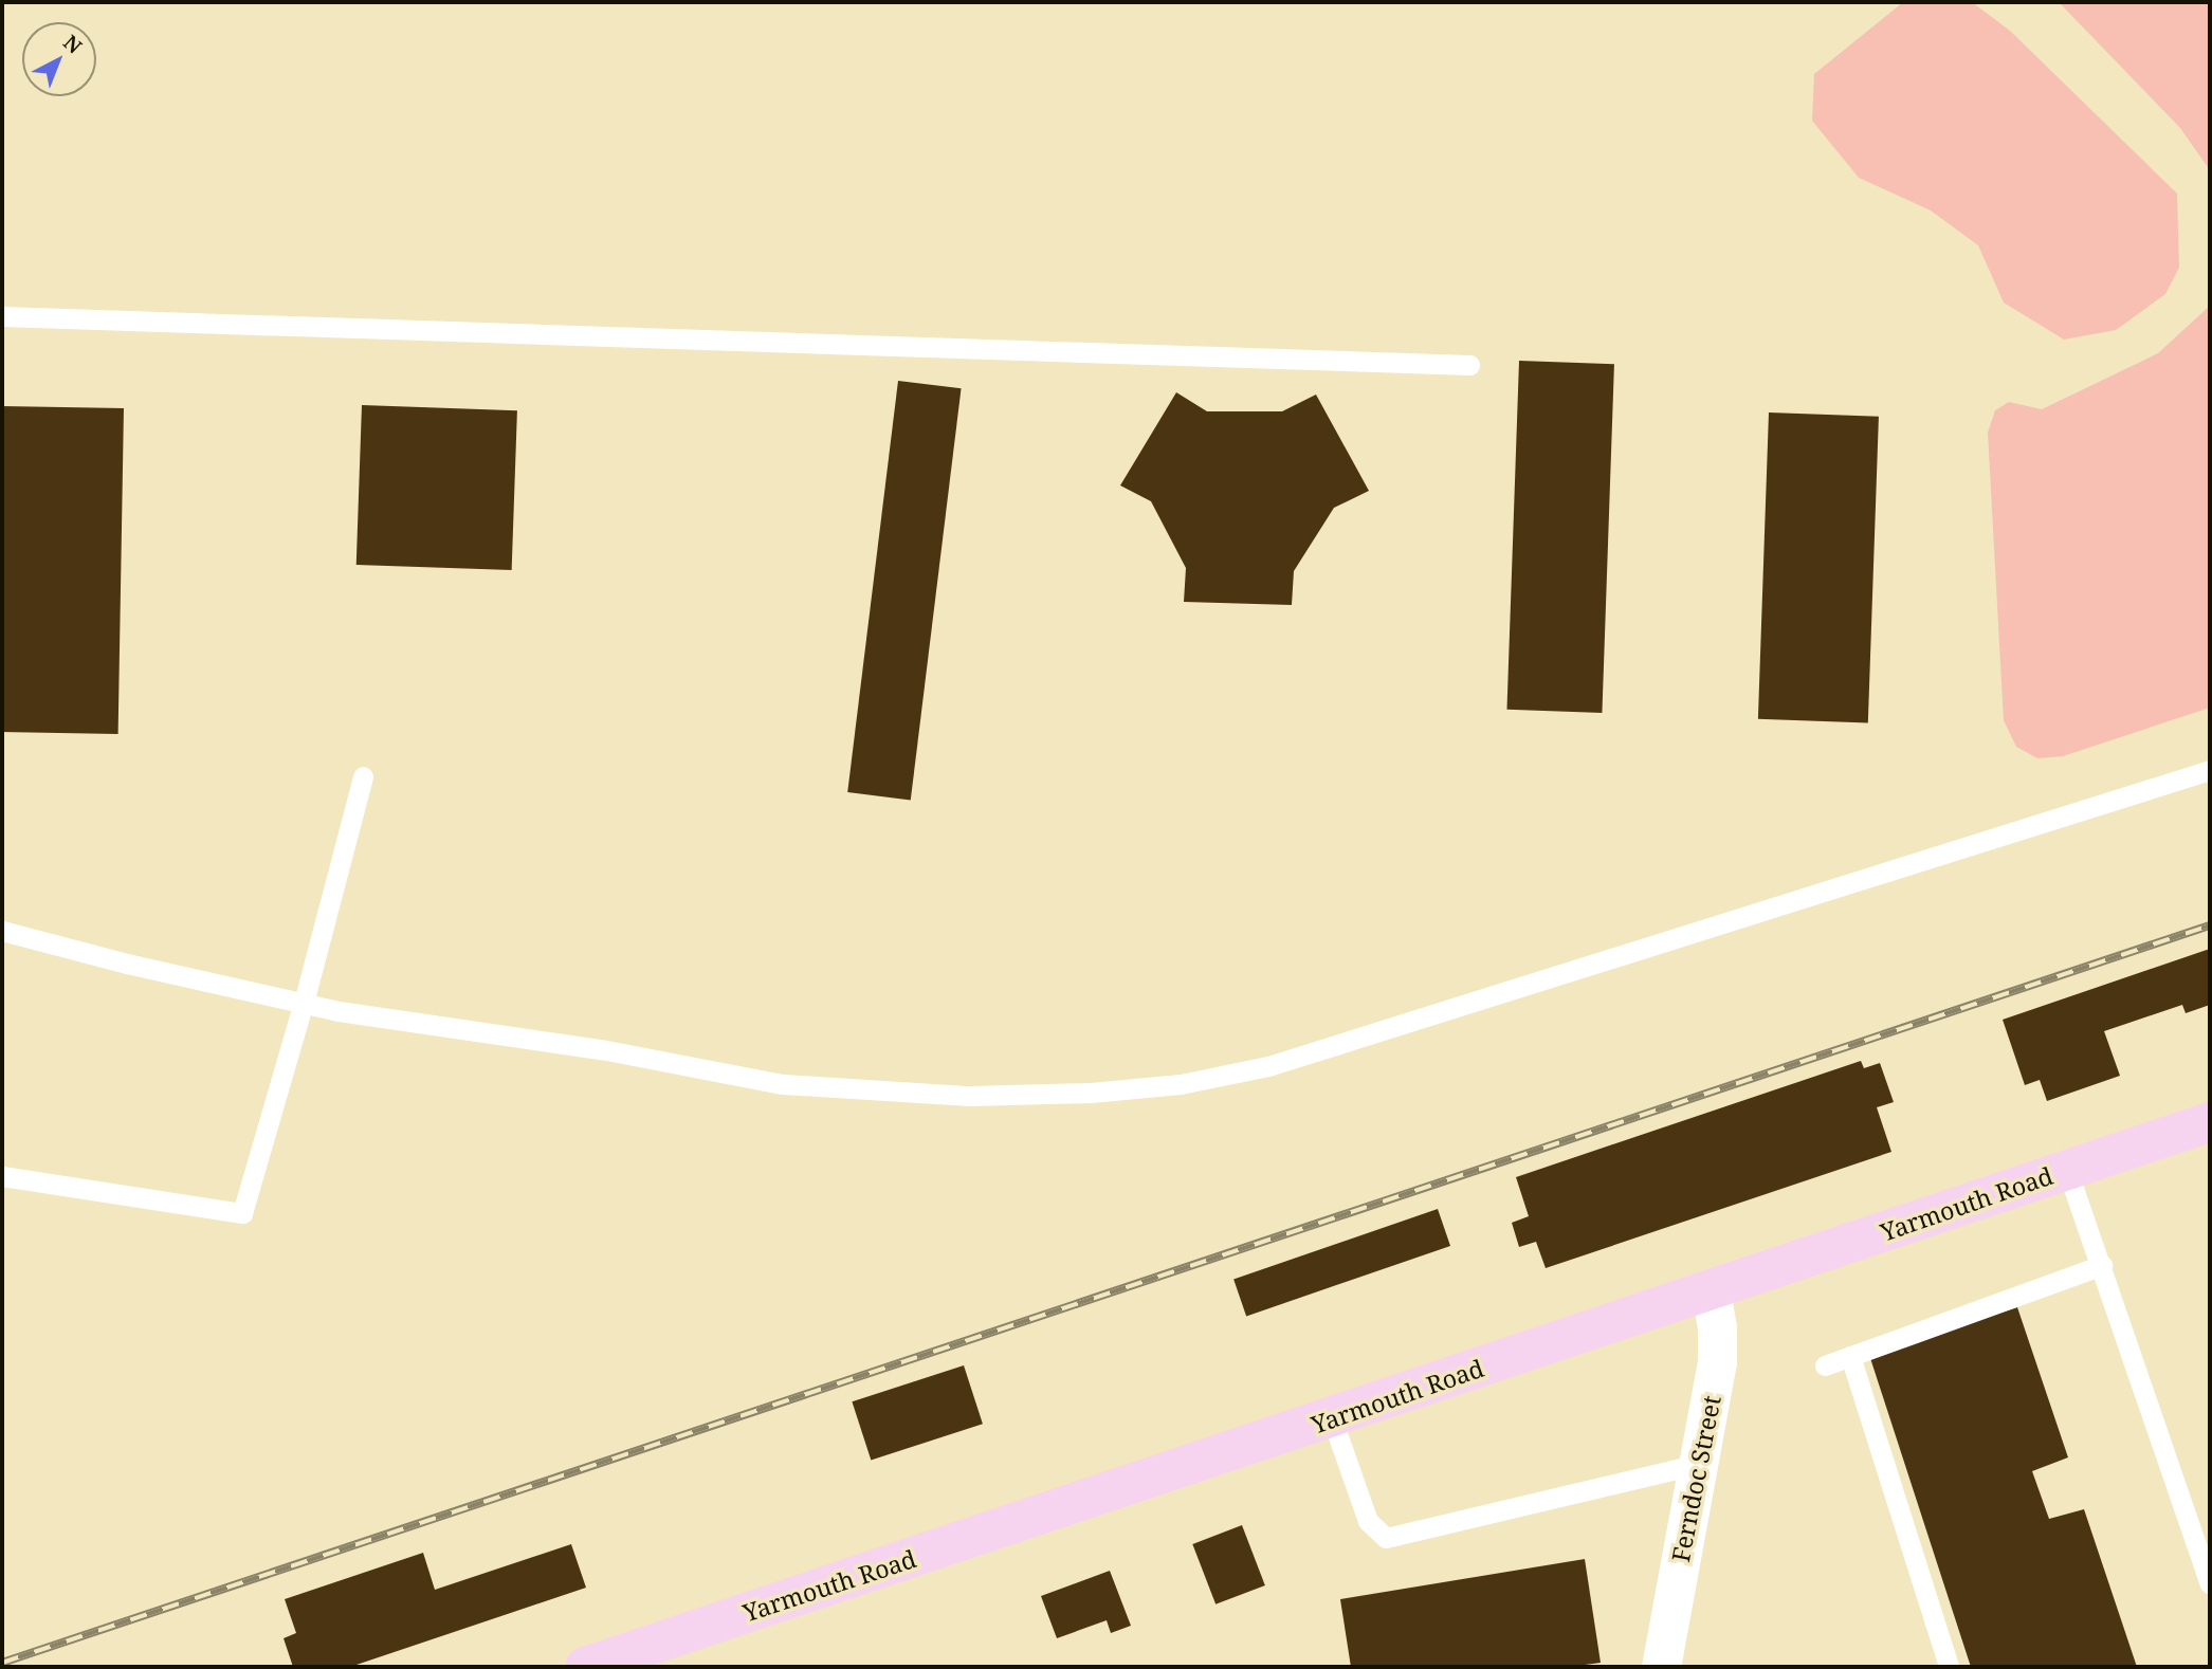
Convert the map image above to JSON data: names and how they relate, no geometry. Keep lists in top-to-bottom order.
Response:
{
  "streets": {
    "main road": ["Yarmouth Road"],
    "street": ["Ferndoc Street"]
  },
  "crossings": [
    ["Yarmouth Road", "Ferndoc Street"]
  ],
  "north": "top right"
}
